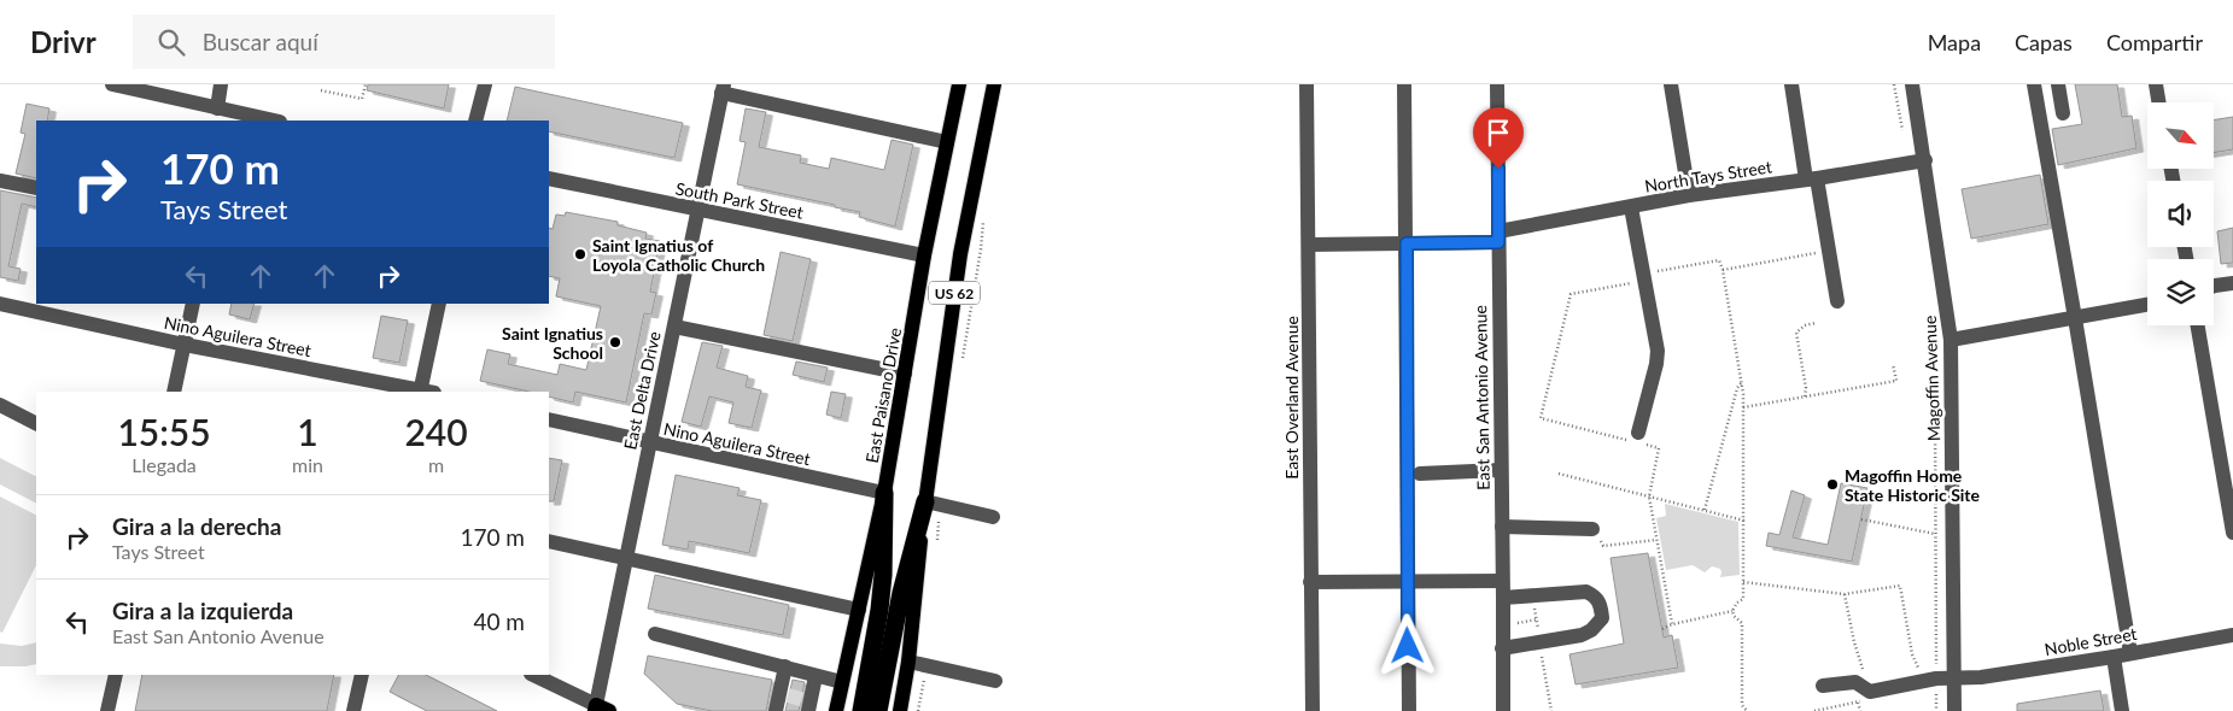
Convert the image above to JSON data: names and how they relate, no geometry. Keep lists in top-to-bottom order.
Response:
{
  "streets": {
    "main road": ["US 62", "East Paisano Drive"],
    "street": [
      "North Tays Street",
      "South Park Street",
      "Nino Aguilera Street",
      "Magoffin Avenue",
      "East Delta Drive",
      "East Overland Avenue",
      "East San Antonio Avenue",
      "Noble Street"
    ]
  },
  "crossings": [
    ["North Tays Street", "Magoffin Avenue"],
    ["North Tays Street", "East Overland Avenue"],
    ["North Tays Street", "East San Antonio Avenue"],
    ["South Park Street", "East Delta Drive"],
    ["South Park Street", "East Paisano Drive"],
    ["Nino Aguilera Street", "East Delta Drive"],
    ["Nino Aguilera Street", "East Paisano Drive"],
    ["Magoffin Avenue", "Noble Street"]
  ],
  "places": ["Saint Ignatius of Loyola Catholic Church", "Saint Ignatius School", "Magoffin Home State Historic Site"],
  "north": "bottom right",
  "page": {
    "header": "Drivr",
    "search": "Buscar aquí",
    "nav": ["Mapa", "Capas", "Compartir"],
    "turn": ["170 m", "Tays Street"],
    "eta": [
      "15:55",
      "Llegada",
      "1",
      "min",
      "240",
      "m"
    ],
    "list": [
      {
        "name": "Gira a la derecha",
        "note": "Tays Street",
        "value": "170 m"
      },
      {
        "name": "Gira a la izquierda",
        "note": "East San Antonio Avenue",
        "value": "40 m"
      }
    ]
  }
}
